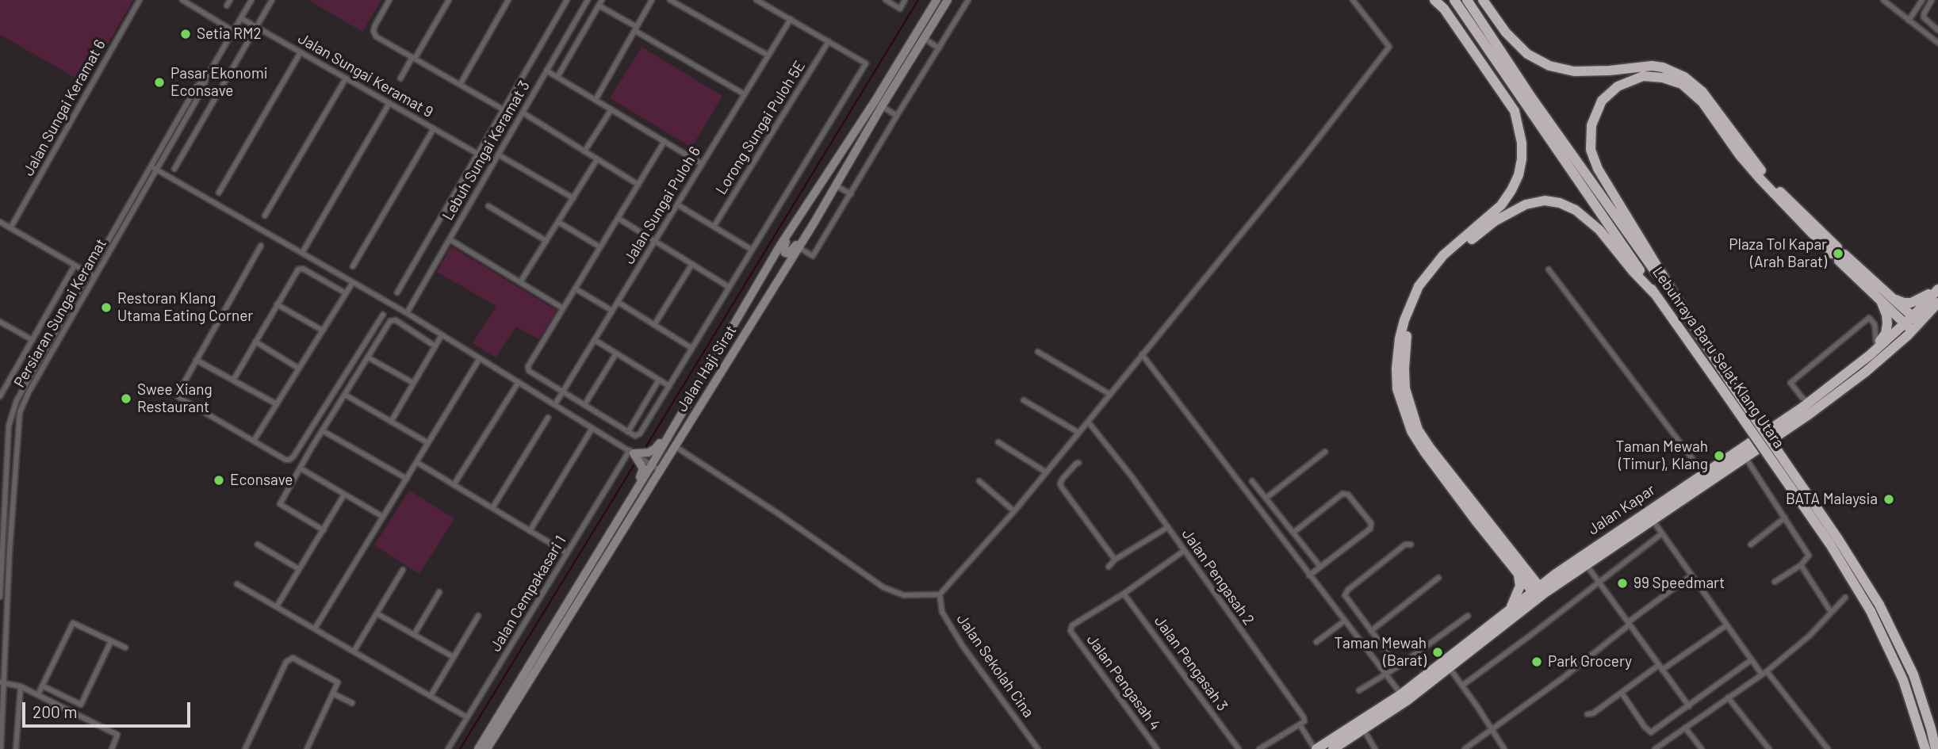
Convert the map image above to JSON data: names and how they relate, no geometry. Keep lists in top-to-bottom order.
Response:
{
  "streets": {
    "highway": ["Lebuhraya Baru Selat Klang Utara", "Jalan Kapar"],
    "main road": ["Jalan Haji Sirat"],
    "street": [
      "Jalan Sungai Keramat 9",
      "Jalan Sungai Keramat 6",
      "Lorong Sungai Puloh 5E",
      "Lebuh Sungai Keramat 3",
      "Jalan Sungai Puloh 6",
      "Persiaran Sungai Keramat",
      "Jalan Pengasah 2",
      "Jalan Cempakasari 1",
      "Jalan Pengasah 3",
      "Jalan Sekolah Cina",
      "Jalan Pengasah 4"
    ]
  },
  "crossings": [
    ["Jalan Sungai Keramat 9", "Persiaran Sungai Keramat"],
    ["Jalan Kapar", "Jalan Pengasah 2"],
    ["Jalan Pengasah 3", "Jalan Pengasah 4"]
  ],
  "places": [
    "Setia RM2",
    "Pasar Ekonomi Econsave",
    "Plaza Tol Kapar (Arah Barat)",
    "Restoran Klang Utama Eating Corner",
    "Swee Xiang Restaurant",
    "Taman Mewah (Timur), Klang",
    "Econsave",
    "BATA Malaysia",
    "99 Speedmart",
    "Taman Mewah (Barat)",
    "Park Grocery"
  ],
  "scale_bar": "200 m"
}
